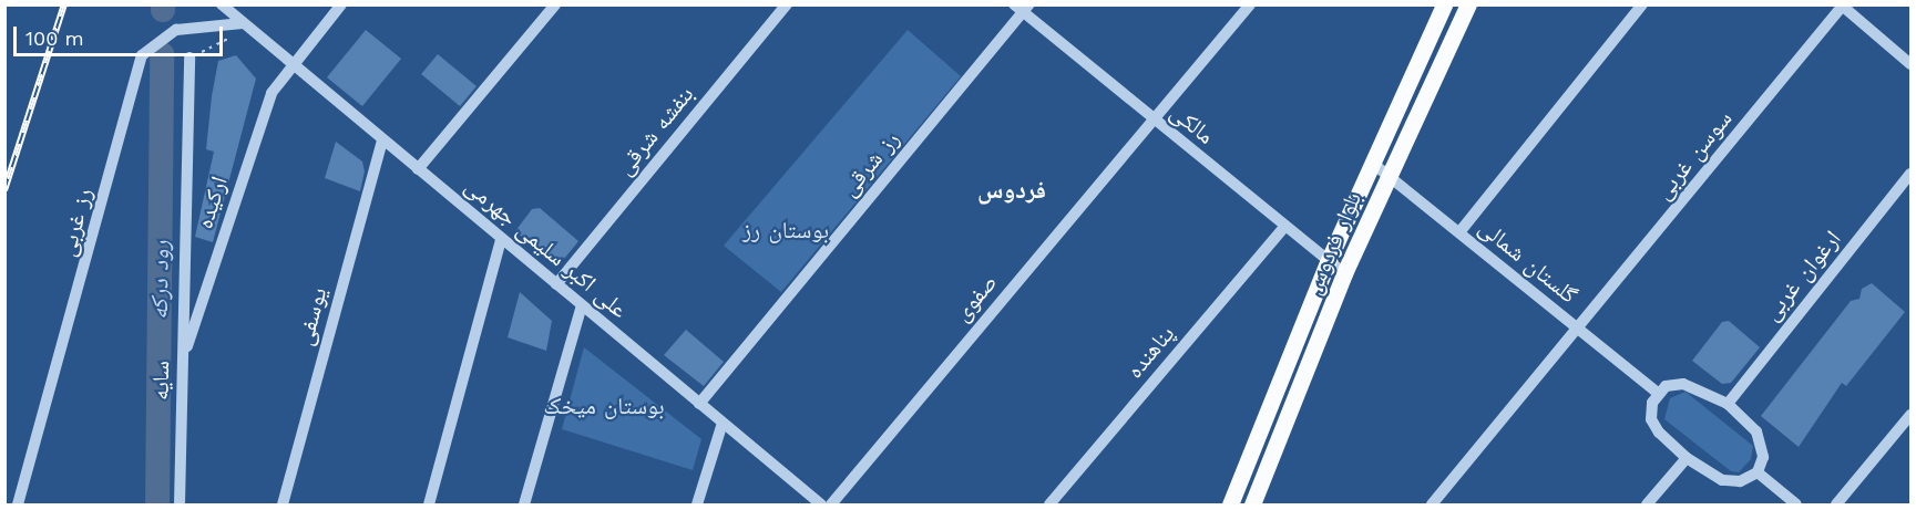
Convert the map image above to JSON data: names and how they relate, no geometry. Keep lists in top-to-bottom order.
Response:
{
  "streets": {
    "main road": ["بلوار فردوس"],
    "street": [
      "مالکی",
      "بنفشه شرقی",
      "سوسن غربی",
      "رز شرقی",
      "ارکیده",
      "رز غربی",
      "علی اکبر سلیمی جهرمی",
      "گلستان شمالی",
      "ارغوان غربی",
      "صفوی",
      "یوسفی",
      "پناهنده",
      "سایه"
    ]
  },
  "crossings": [
    ["مالکی", "رز شرقی"],
    ["مالکی", "بلوار فردوس"],
    ["مالکی", "صفوی"],
    ["مالکی", "پناهنده"],
    ["بنفشه شرقی", "علی اکبر سلیمی جهرمی"],
    ["سوسن غربی", "گلستان شمالی"],
    ["رز شرقی", "علی اکبر سلیمی جهرمی"],
    ["ارکیده", "علی اکبر سلیمی جهرمی"],
    ["ارکیده", "سایه"],
    ["رز غربی", "علی اکبر سلیمی جهرمی"],
    ["بلوار فردوس", "گلستان شمالی"],
    ["علی اکبر سلیمی جهرمی", "یوسفی"]
  ],
  "districts": ["فردوس"],
  "water": ["رود درکه"],
  "parks": ["بوستان رز", "بوستان میخک"],
  "scale_bar": "100 m"
}
